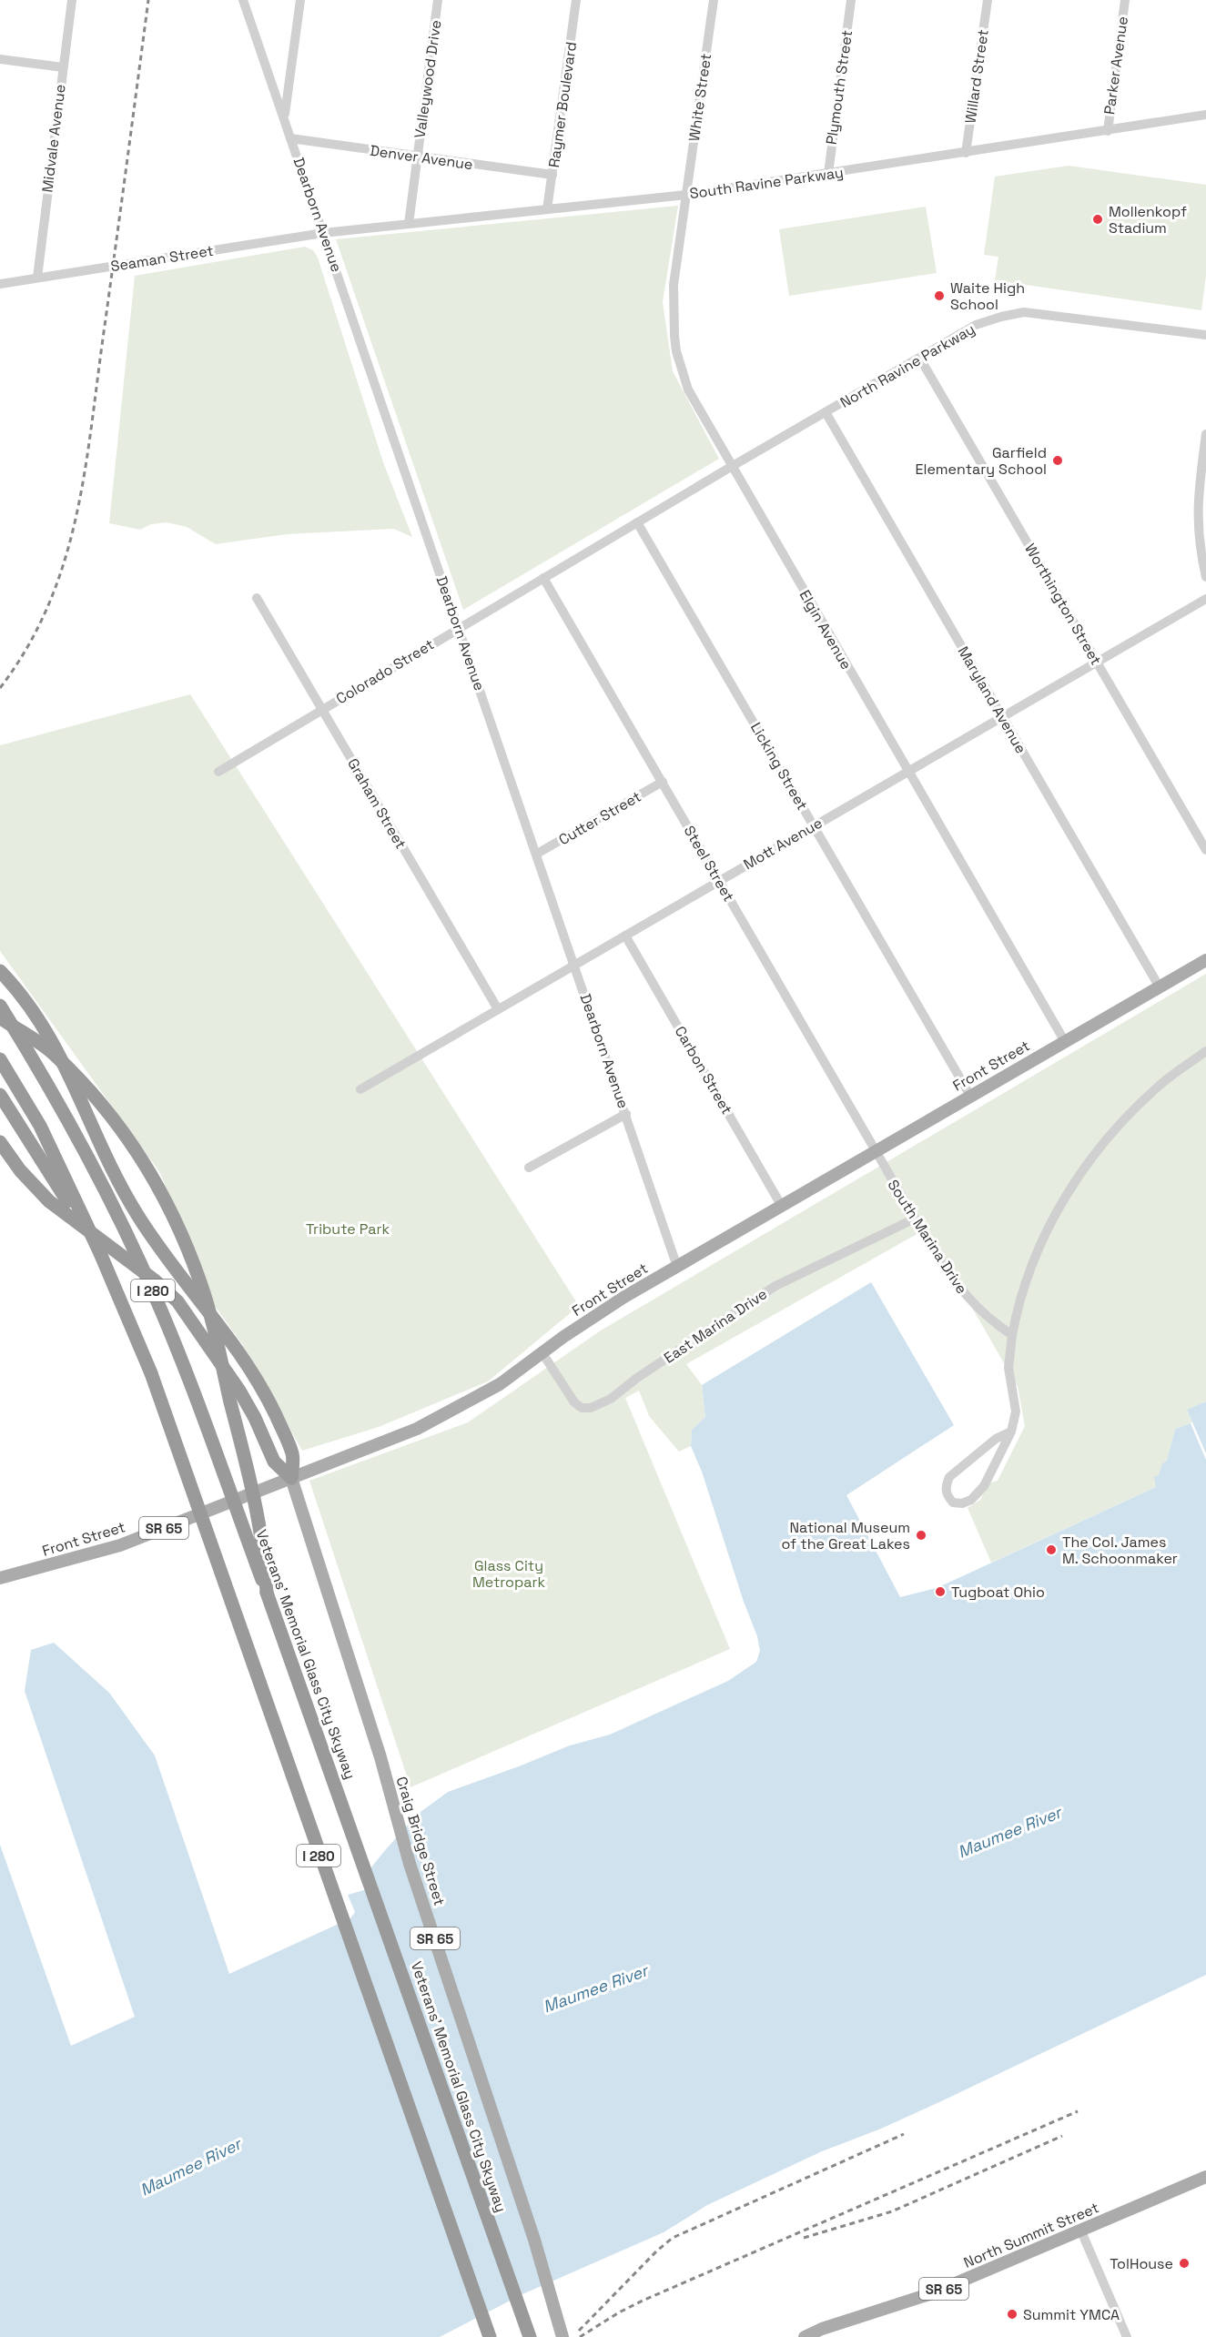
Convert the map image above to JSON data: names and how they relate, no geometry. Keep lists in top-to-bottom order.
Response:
{
  "streets": {
    "highway": ["I 280", "Veterans' Memorial Glass City Skyway"],
    "main road": [
      "Front Street",
      "SR 65",
      "Craig Bridge Street",
      "North Summit Street"
    ],
    "street": [
      "Parker Avenue",
      "Willard Street",
      "Valleywood Drive",
      "Plymouth Street",
      "White Street",
      "Raymer Boulevard",
      "Midvale Avenue",
      "Denver Avenue",
      "South Ravine Parkway",
      "Dearborn Avenue",
      "Seaman Street",
      "North Ravine Parkway",
      "Worthington Street",
      "Elgin Avenue",
      "Colorado Street",
      "Maryland Avenue",
      "Licking Street",
      "Graham Street",
      "Cutter Street",
      "Mott Avenue",
      "Steel Street",
      "Carbon Street",
      "South Marina Drive",
      "East Marina Drive"
    ]
  },
  "crossings": [
    ["Parker Avenue", "South Ravine Parkway"],
    ["Willard Street", "South Ravine Parkway"],
    ["Valleywood Drive", "Denver Avenue"],
    ["Valleywood Drive", "South Ravine Parkway"],
    ["Plymouth Street", "South Ravine Parkway"],
    ["White Street", "South Ravine Parkway"],
    ["White Street", "Elgin Avenue"],
    ["Raymer Boulevard", "Denver Avenue"],
    ["Raymer Boulevard", "South Ravine Parkway"],
    ["Midvale Avenue", "Seaman Street"],
    ["Denver Avenue", "Dearborn Avenue"],
    ["South Ravine Parkway", "Dearborn Avenue"],
    ["South Ravine Parkway", "Seaman Street"],
    ["South Ravine Parkway", "Elgin Avenue"],
    ["Dearborn Avenue", "Seaman Street"],
    ["Dearborn Avenue", "Colorado Street"],
    ["Dearborn Avenue", "Cutter Street"],
    ["Dearborn Avenue", "Mott Avenue"],
    ["Dearborn Avenue", "Front Street"],
    ["North Ravine Parkway", "Worthington Street"],
    ["North Ravine Parkway", "Elgin Avenue"],
    ["North Ravine Parkway", "Colorado Street"],
    ["North Ravine Parkway", "Maryland Avenue"],
    ["North Ravine Parkway", "Licking Street"],
    ["Worthington Street", "Mott Avenue"],
    ["Elgin Avenue", "Mott Avenue"],
    ["Elgin Avenue", "Front Street"],
    ["Colorado Street", "Licking Street"],
    ["Colorado Street", "Graham Street"],
    ["Colorado Street", "Steel Street"],
    ["Maryland Avenue", "Mott Avenue"],
    ["Maryland Avenue", "Front Street"],
    ["Licking Street", "Mott Avenue"],
    ["Licking Street", "Front Street"],
    ["Graham Street", "Mott Avenue"],
    ["Cutter Street", "Steel Street"],
    ["Mott Avenue", "Steel Street"],
    ["Mott Avenue", "Carbon Street"],
    ["Steel Street", "Front Street"],
    ["Steel Street", "South Marina Drive"],
    ["Front Street", "Carbon Street"],
    ["Front Street", "South Marina Drive"],
    ["Front Street", "East Marina Drive"],
    ["Front Street", "Craig Bridge Street"],
    ["South Marina Drive", "East Marina Drive"]
  ],
  "water": ["Maumee River"],
  "parks": ["Tribute Park", "Glass City Metropark"],
  "places": [
    "Mollenkopf Stadium",
    "Waite High School",
    "Garfield Elementary School",
    "National Museum of the Great Lakes",
    "The Col. James M. Schoonmaker",
    "Tugboat Ohio",
    "TolHouse",
    "Summit YMCA"
  ]
}
